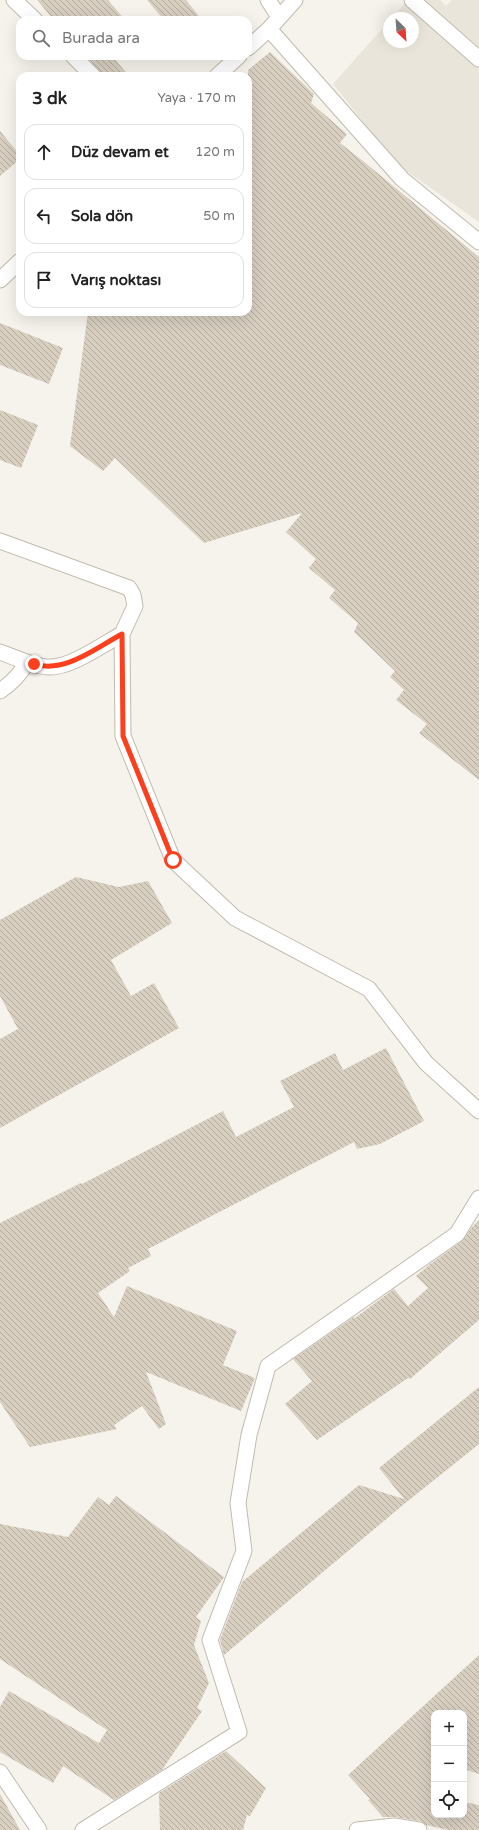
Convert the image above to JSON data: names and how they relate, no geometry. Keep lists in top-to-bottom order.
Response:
{
  "north": "bottom right",
  "page": {
    "search": "Burada ara",
    "heading": ["3 dk", "Yaya · 170 m"],
    "list": [
      ["Düz devam et", "120 m"],
      ["Sola dön", "50 m"],
      "Varış noktası"
    ],
    "map_buttons": ["+", "−"]
  }
}
